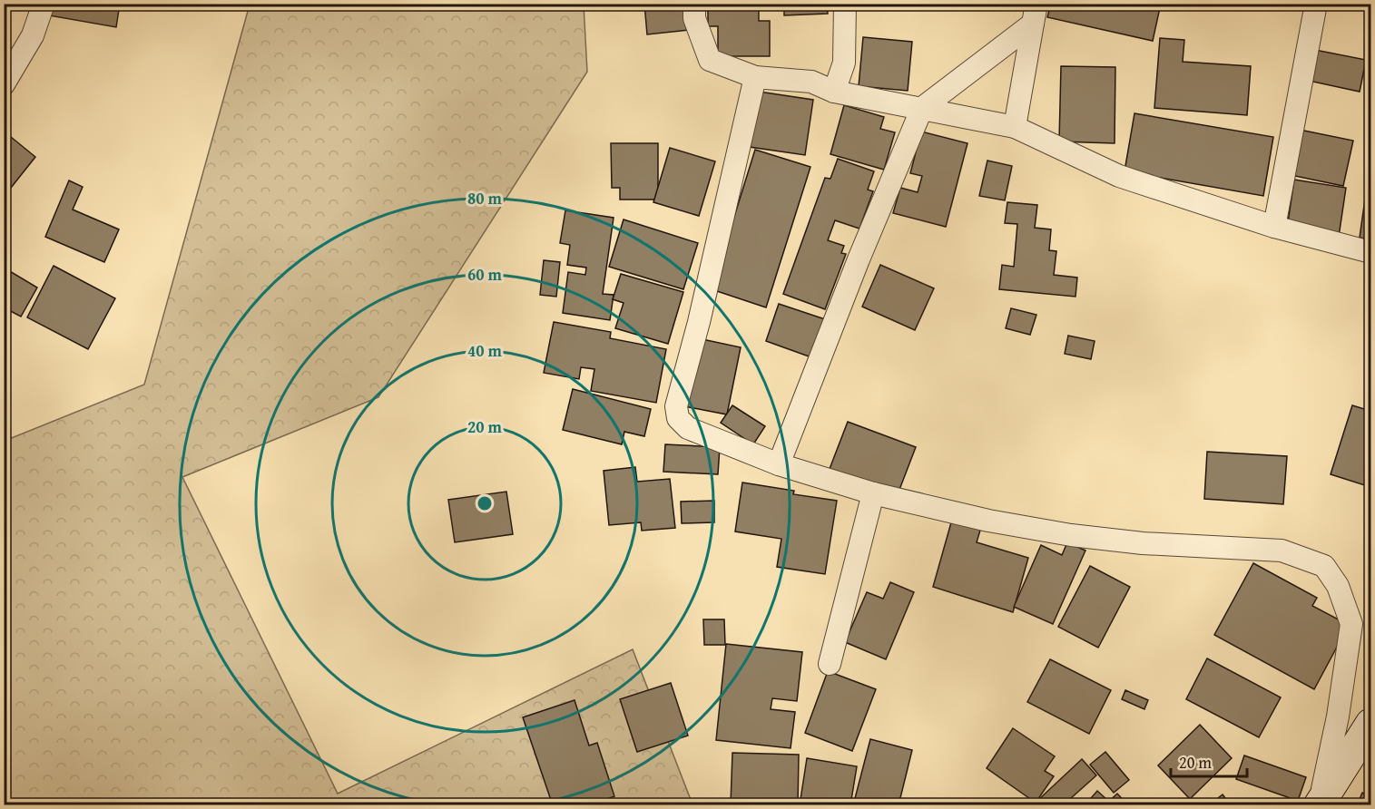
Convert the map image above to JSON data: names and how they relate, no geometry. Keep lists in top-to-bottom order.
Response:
{
  "scale_bar": "20 m",
  "rings": [
    "80 m",
    "60 m",
    "40 m",
    "20 m"
  ]
}
